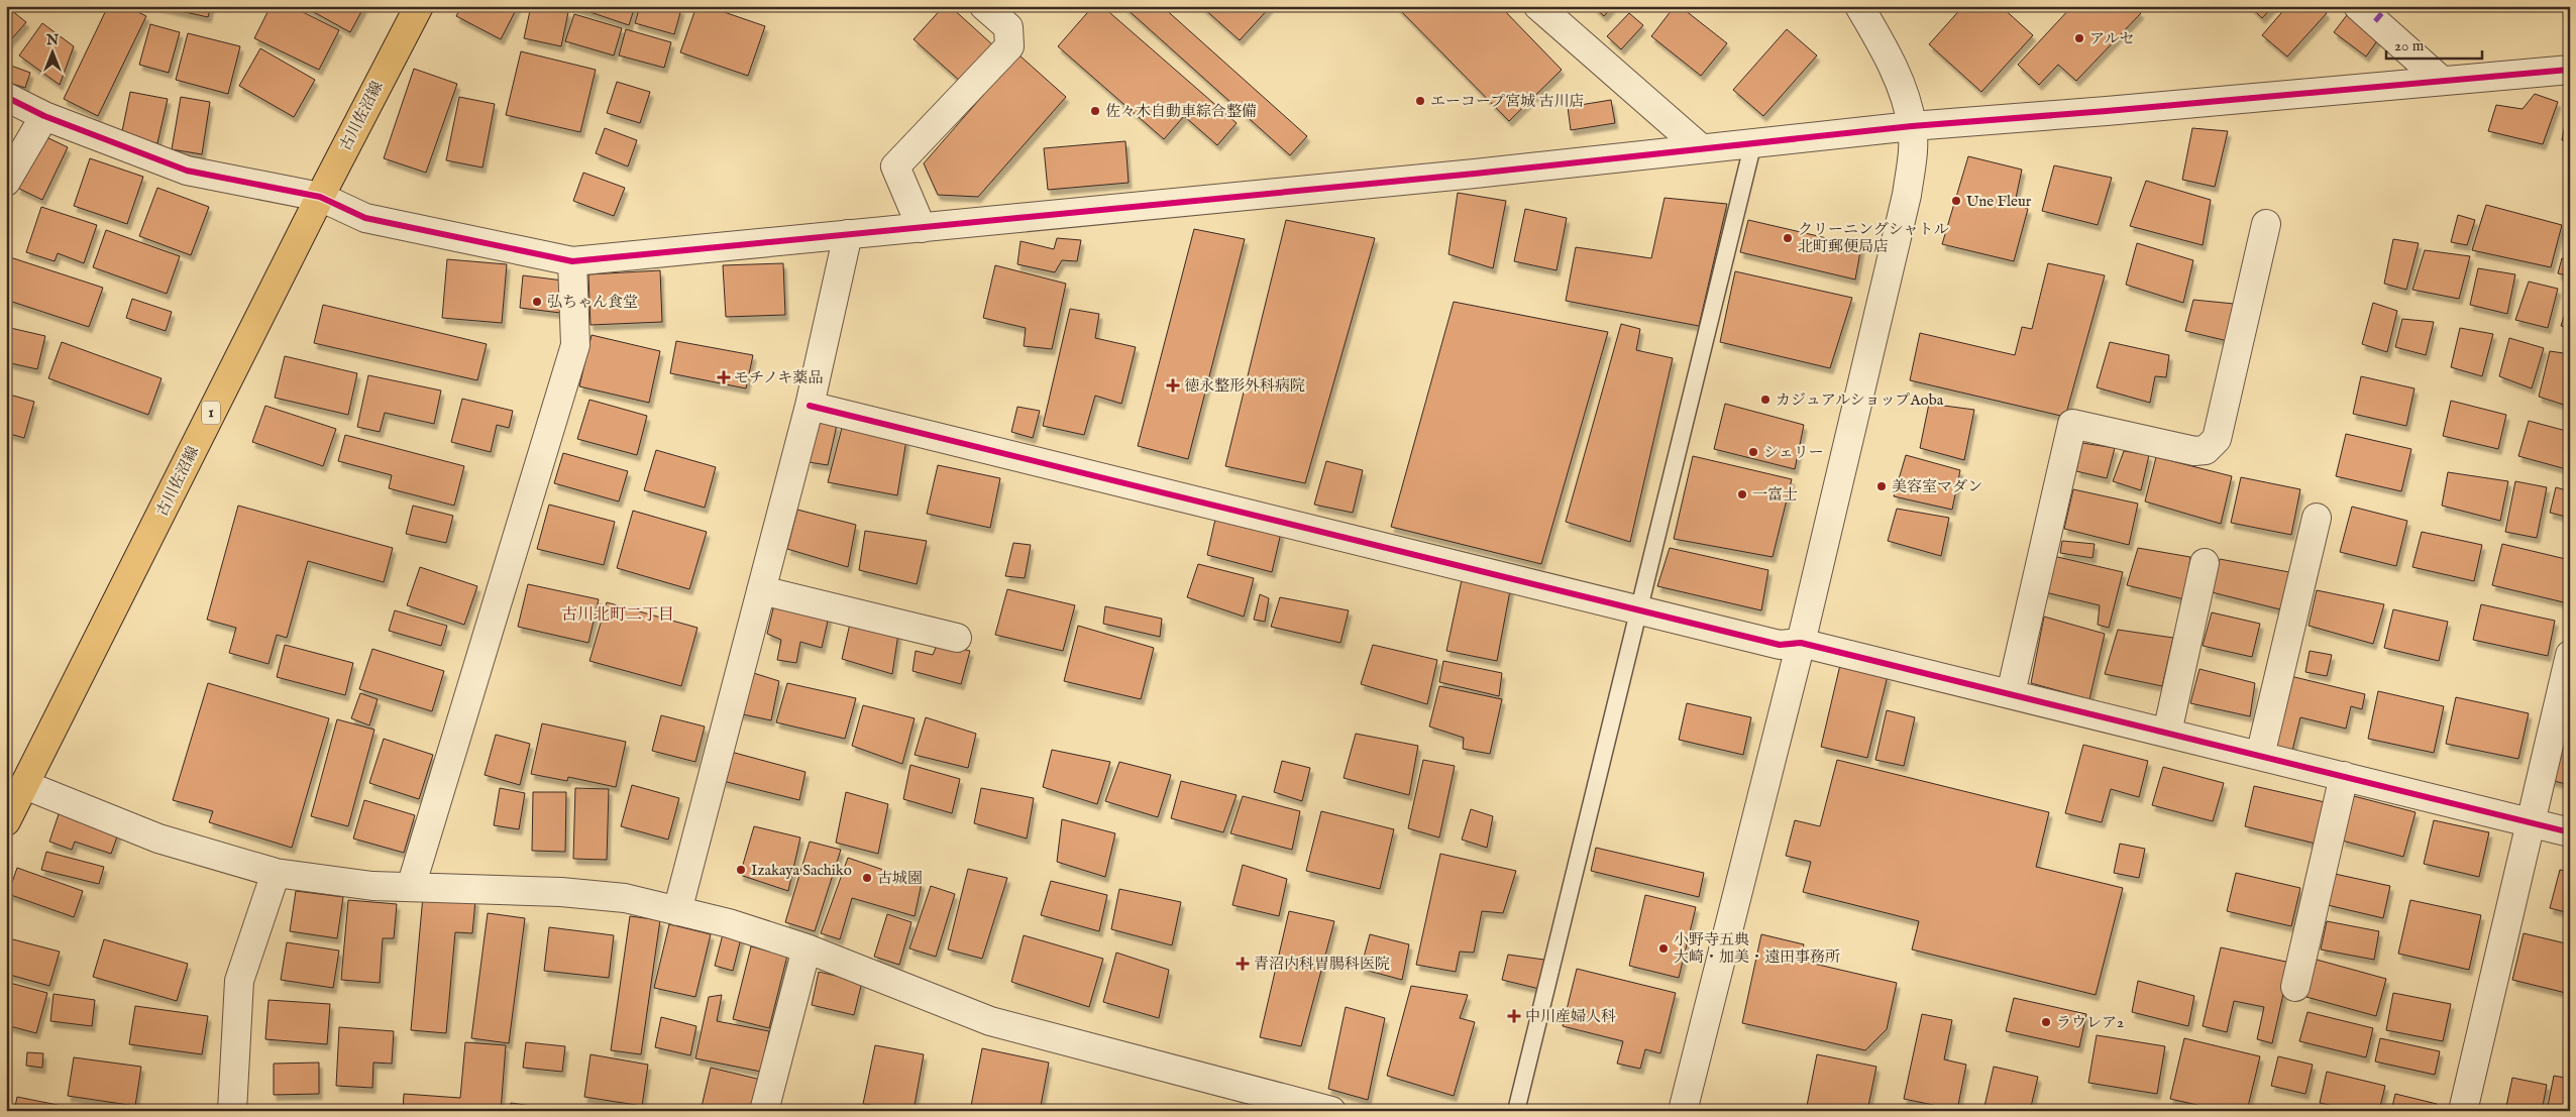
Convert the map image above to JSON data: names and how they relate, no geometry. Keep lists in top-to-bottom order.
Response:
{
  "streets": {
    "main road": ["古川佐沼線", "1"]
  },
  "districts": ["古川北町二丁目"],
  "places": {
    "other": [
      "アルセ",
      "エーコープ宮城 古川店",
      "佐々木自動車綜合整備",
      "Une Fleur",
      "クリーニングシャトル 北町郵便局店",
      "弘ちゃん食堂",
      "カジュアルショップAoba",
      "シェリー",
      "美容室マダン",
      "一富士",
      "Izakaya Sachiko",
      "古城園",
      "小野寺五典 大崎・加美・遠田事務所",
      "ラウレア2"
    ],
    "health": [
      "モチノキ薬品",
      "徳永整形外科病院",
      "青沼内科胃腸科医院",
      "中川産婦人科"
    ]
  },
  "scale_bar": "20 m",
  "north": "top"
}
